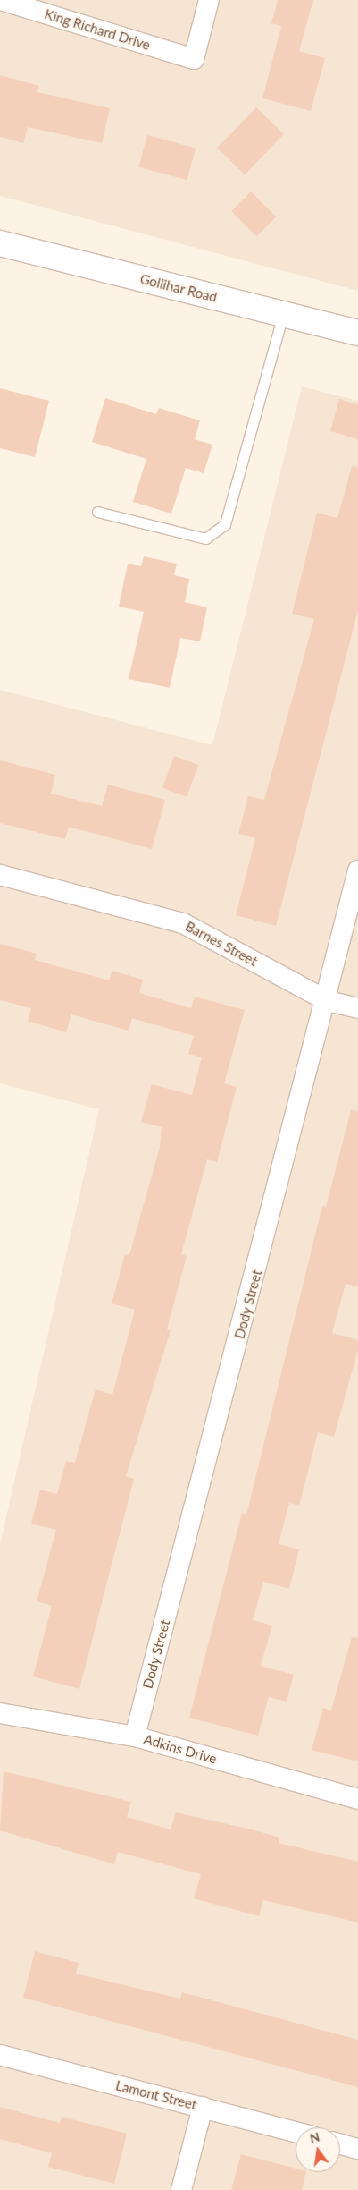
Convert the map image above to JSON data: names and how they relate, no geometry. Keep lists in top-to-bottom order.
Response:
{
  "streets": {
    "main road": ["Gollihar Road"],
    "street": [
      "King Richard Drive",
      "Barnes Street",
      "Dody Street",
      "Adkins Drive",
      "Lamont Street"
    ]
  },
  "crossings": [
    ["Barnes Street", "Dody Street"],
    ["Dody Street", "Adkins Drive"]
  ],
  "north": "top"
}
